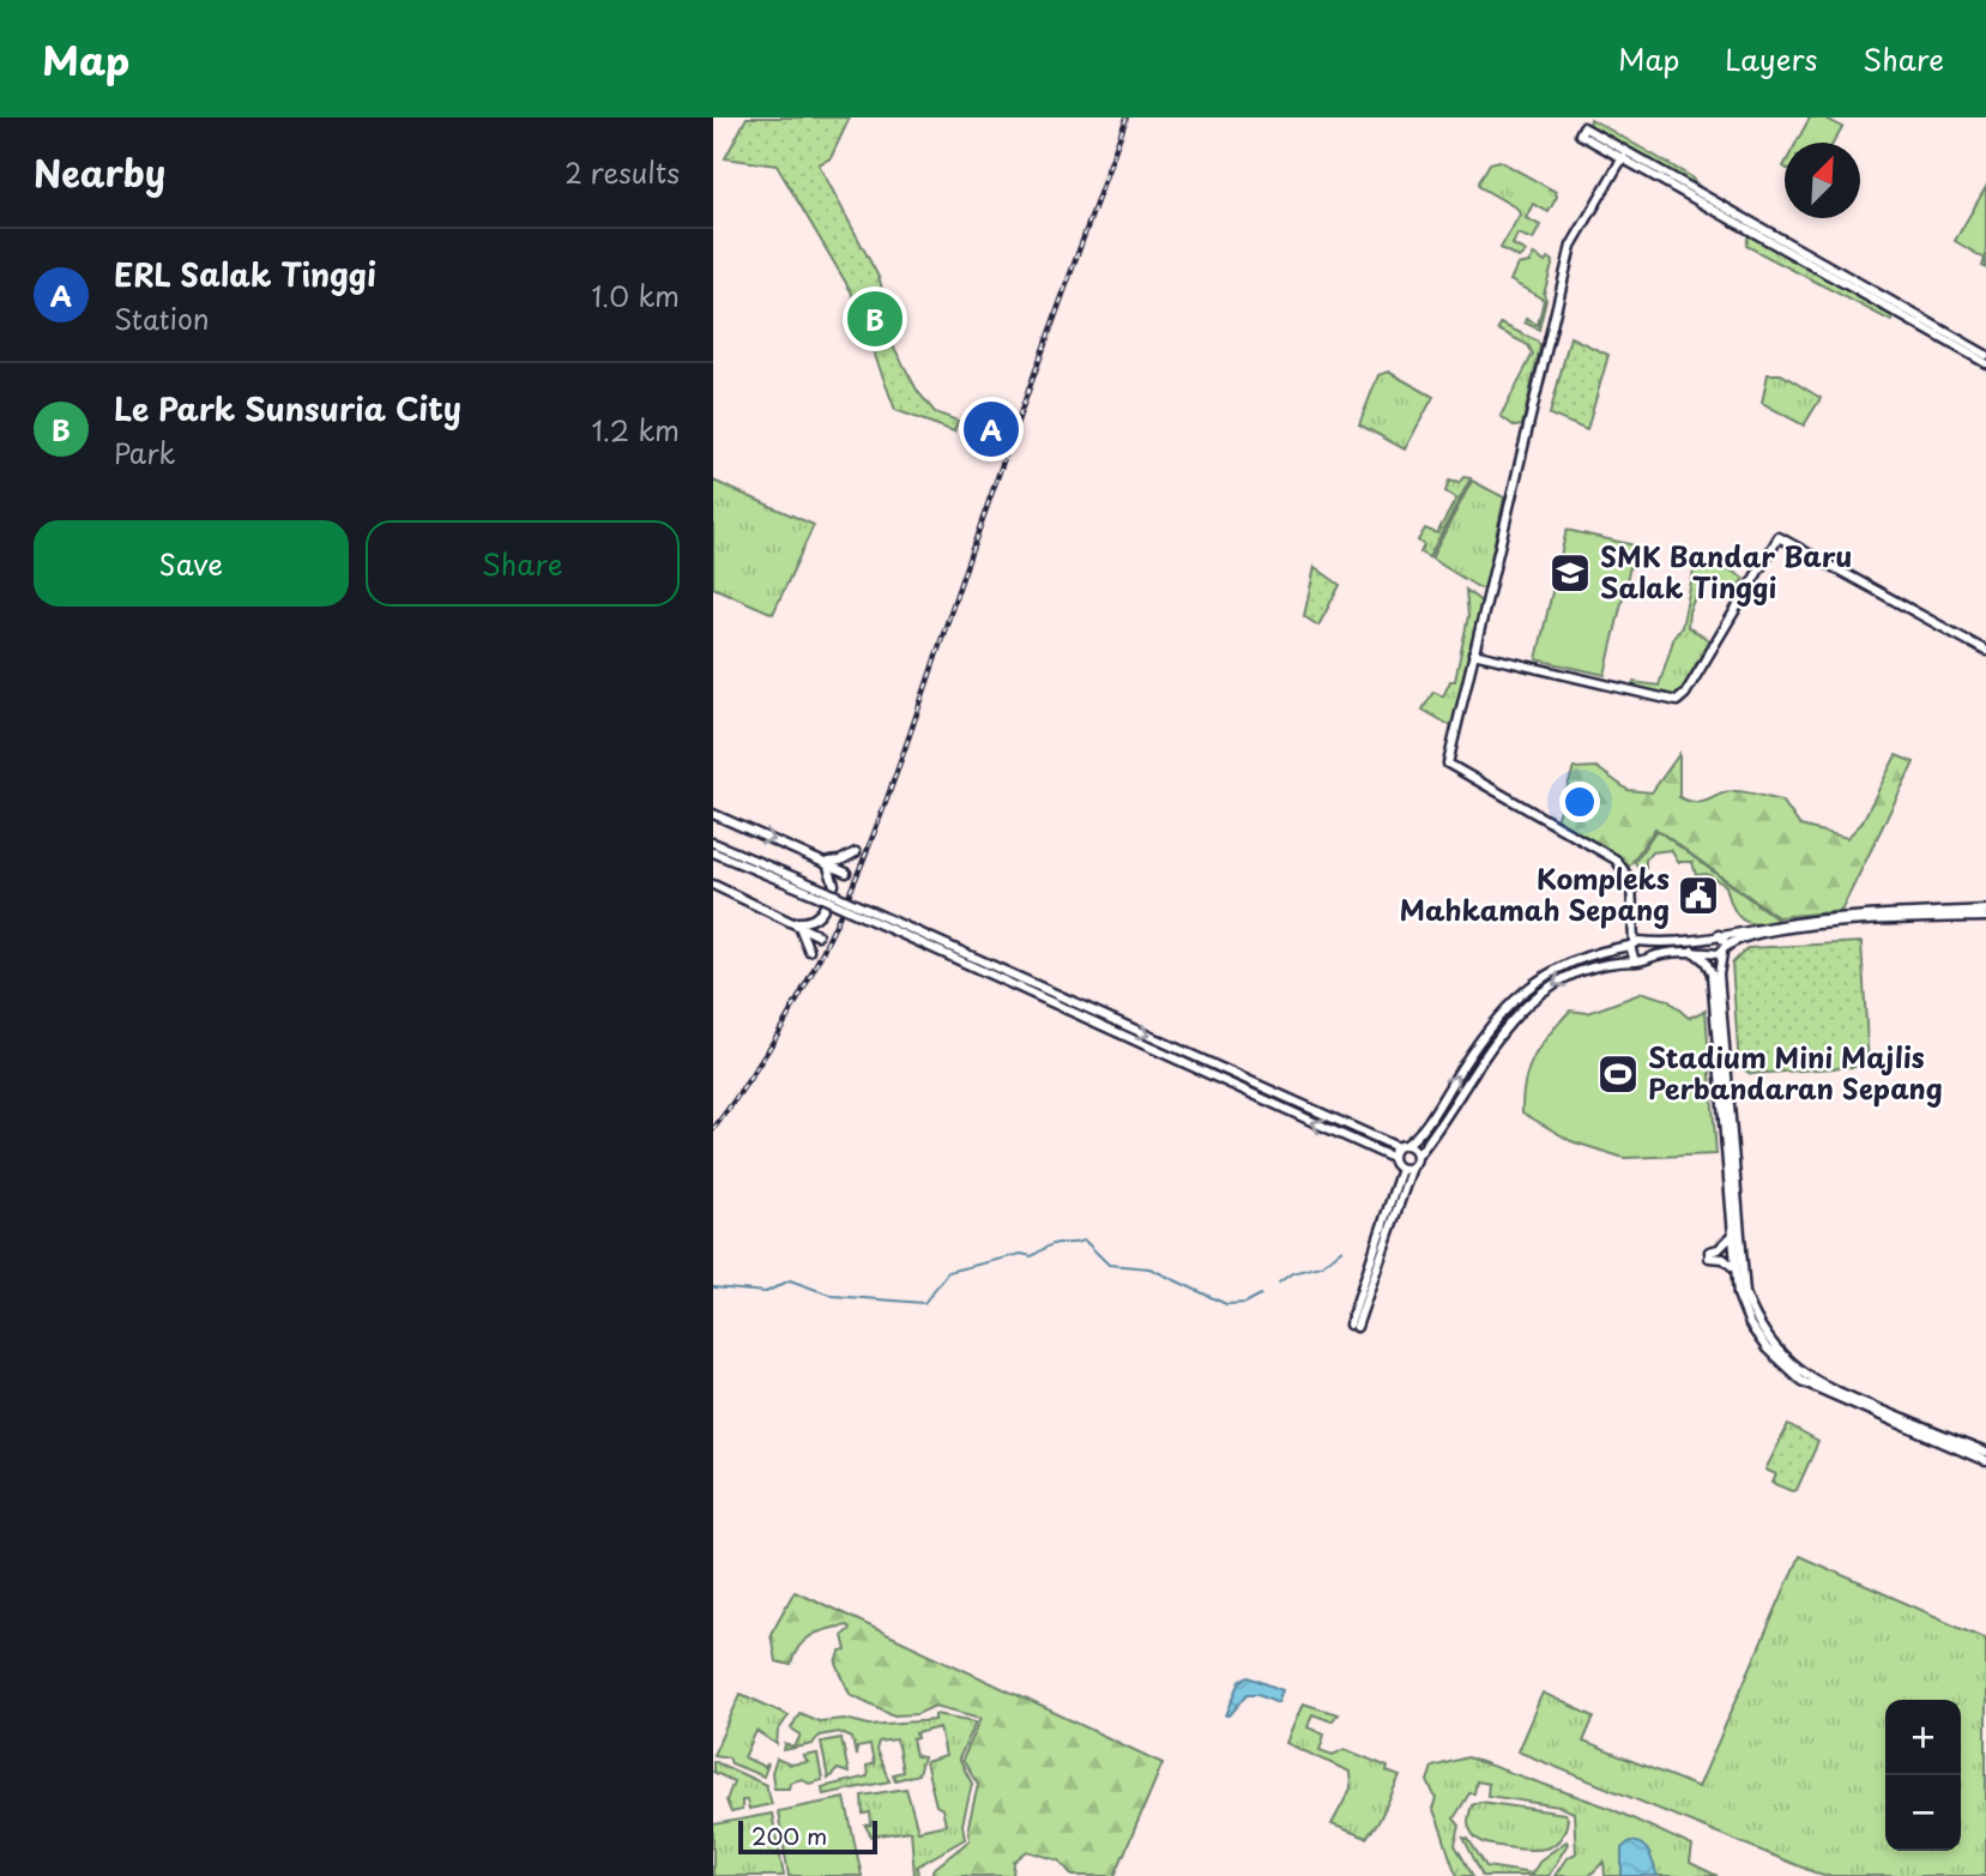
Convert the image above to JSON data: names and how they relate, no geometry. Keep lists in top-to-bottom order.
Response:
{
  "places": {
    "school or university": ["SMK Bandar Baru Salak Tinggi"],
    "public building": ["Kompleks Mahkamah Sepang"],
    "sports": ["Stadium Mini Majlis Perbandaran Sepang"]
  },
  "scale_bar": "200 m",
  "north": "top right",
  "page": {
    "header": "Map",
    "nav": ["Map", "Layers", "Share"],
    "heading": ["Nearby", "2 results"],
    "list": [
      {
        "mark": "A",
        "name": "ERL Salak Tinggi",
        "note": "Station",
        "value": "1.0 km"
      },
      {
        "mark": "B",
        "name": "Le Park Sunsuria City",
        "note": "Park",
        "value": "1.2 km"
      }
    ],
    "pins": ["B", "A"],
    "buttons": ["Save", "Share"],
    "map_buttons": ["+", "−"],
    "scale": "200 m"
  }
}
